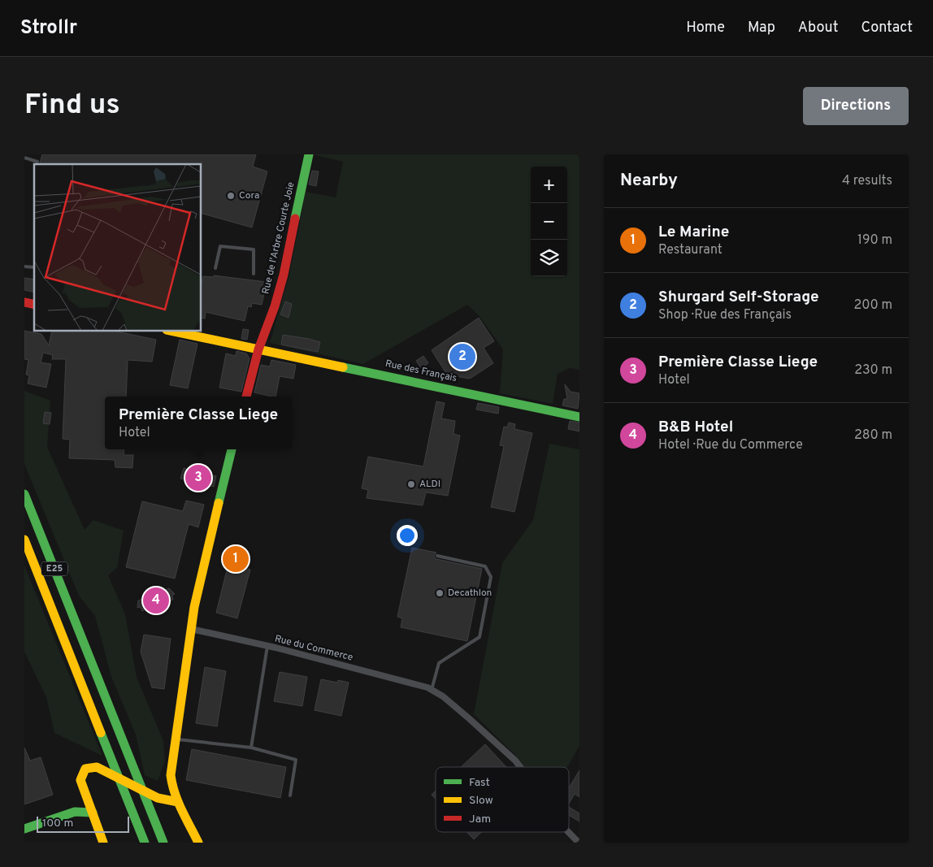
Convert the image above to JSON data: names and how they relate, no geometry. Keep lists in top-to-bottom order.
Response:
{
  "streets": {
    "main road": ["Rue de l'Arbre Courte Joie", "Rue des Français", "E25"],
    "street": ["Rue du Commerce"]
  },
  "crossings": [
    ["Rue de l'Arbre Courte Joie", "Rue des Français"]
  ],
  "places": ["Cora", "ALDI", "Decathlon"],
  "legend": ["Fast", "Slow", "Jam"],
  "scale_bar": "100 m",
  "page": {
    "header": "Strollr",
    "nav": [
      "Home",
      "Map",
      "About",
      "Contact"
    ],
    "buttons": "Directions",
    "title": "Find us",
    "heading": ["Nearby", "4 results"],
    "map_buttons": ["+", "−"],
    "list": [
      {
        "mark": "1",
        "name": "Le Marine",
        "note": "Restaurant",
        "value": "190 m"
      },
      {
        "mark": "2",
        "name": "Shurgard Self-Storage",
        "note": "Shop · Rue des Français",
        "value": "200 m"
      },
      {
        "mark": "3",
        "name": "Première Classe Liege",
        "note": "Hotel",
        "value": "230 m"
      },
      {
        "mark": "4",
        "name": "B&B Hotel",
        "note": "Hotel · Rue du Commerce",
        "value": "280 m"
      }
    ],
    "pins": [
      "2",
      "3",
      "1",
      "4"
    ],
    "popup": ["Première Classe Liege", "Hotel"],
    "scale": "100 m"
  }
}
